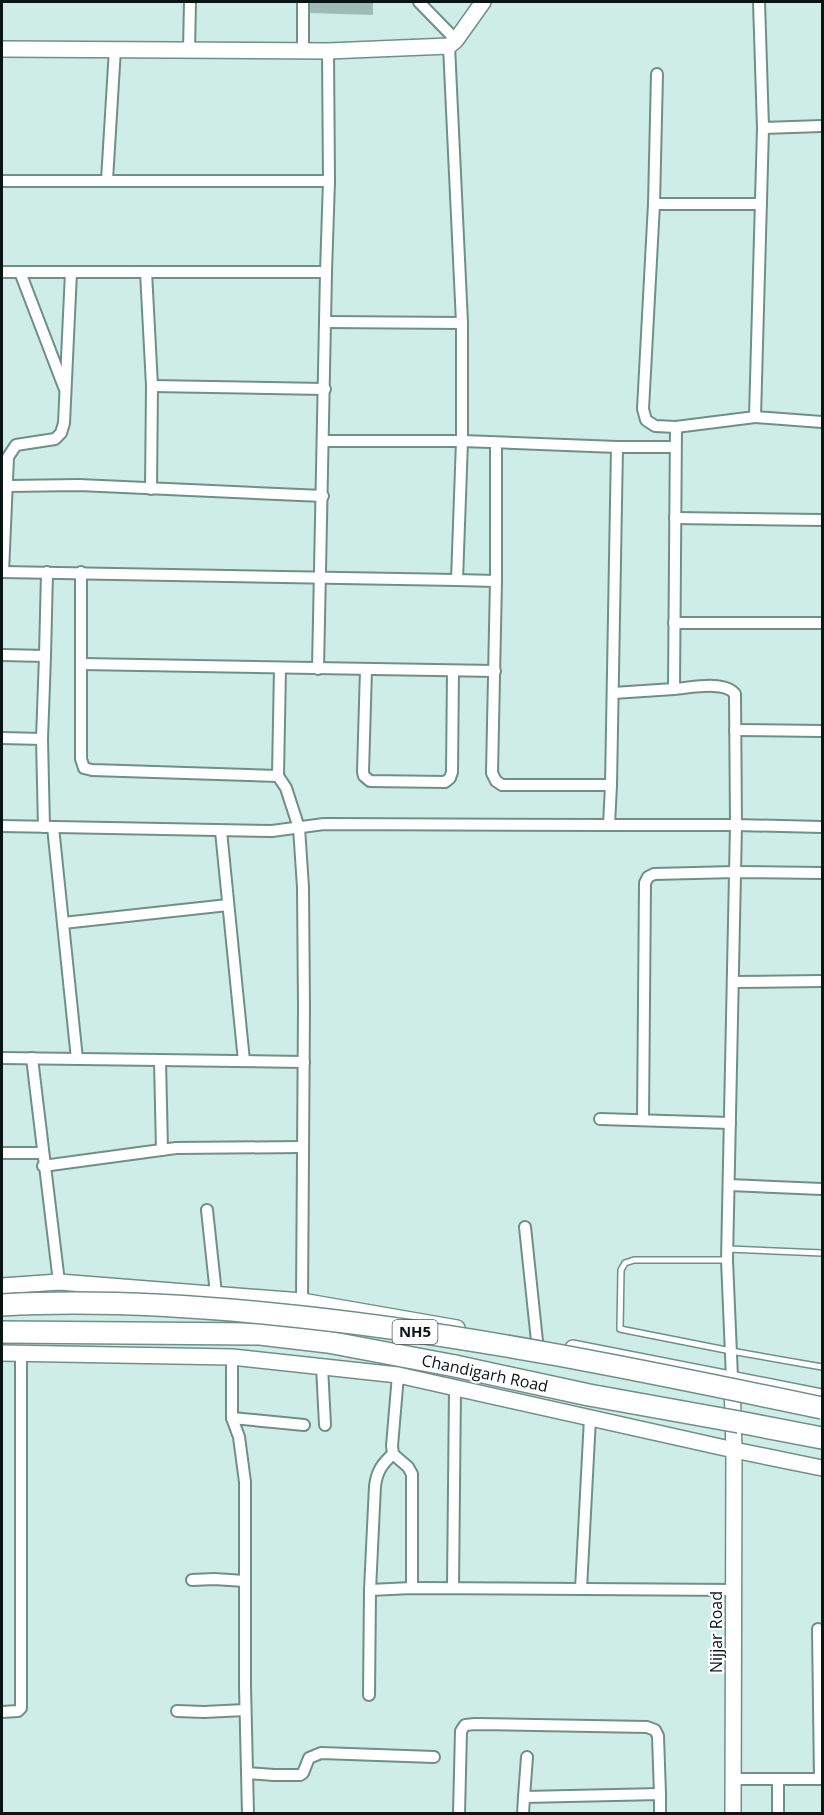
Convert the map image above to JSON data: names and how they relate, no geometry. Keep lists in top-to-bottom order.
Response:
{
  "streets": {
    "highway": ["NH5", "Chandigarh Road"],
    "main road": ["Nijjar Road"]
  }
}
